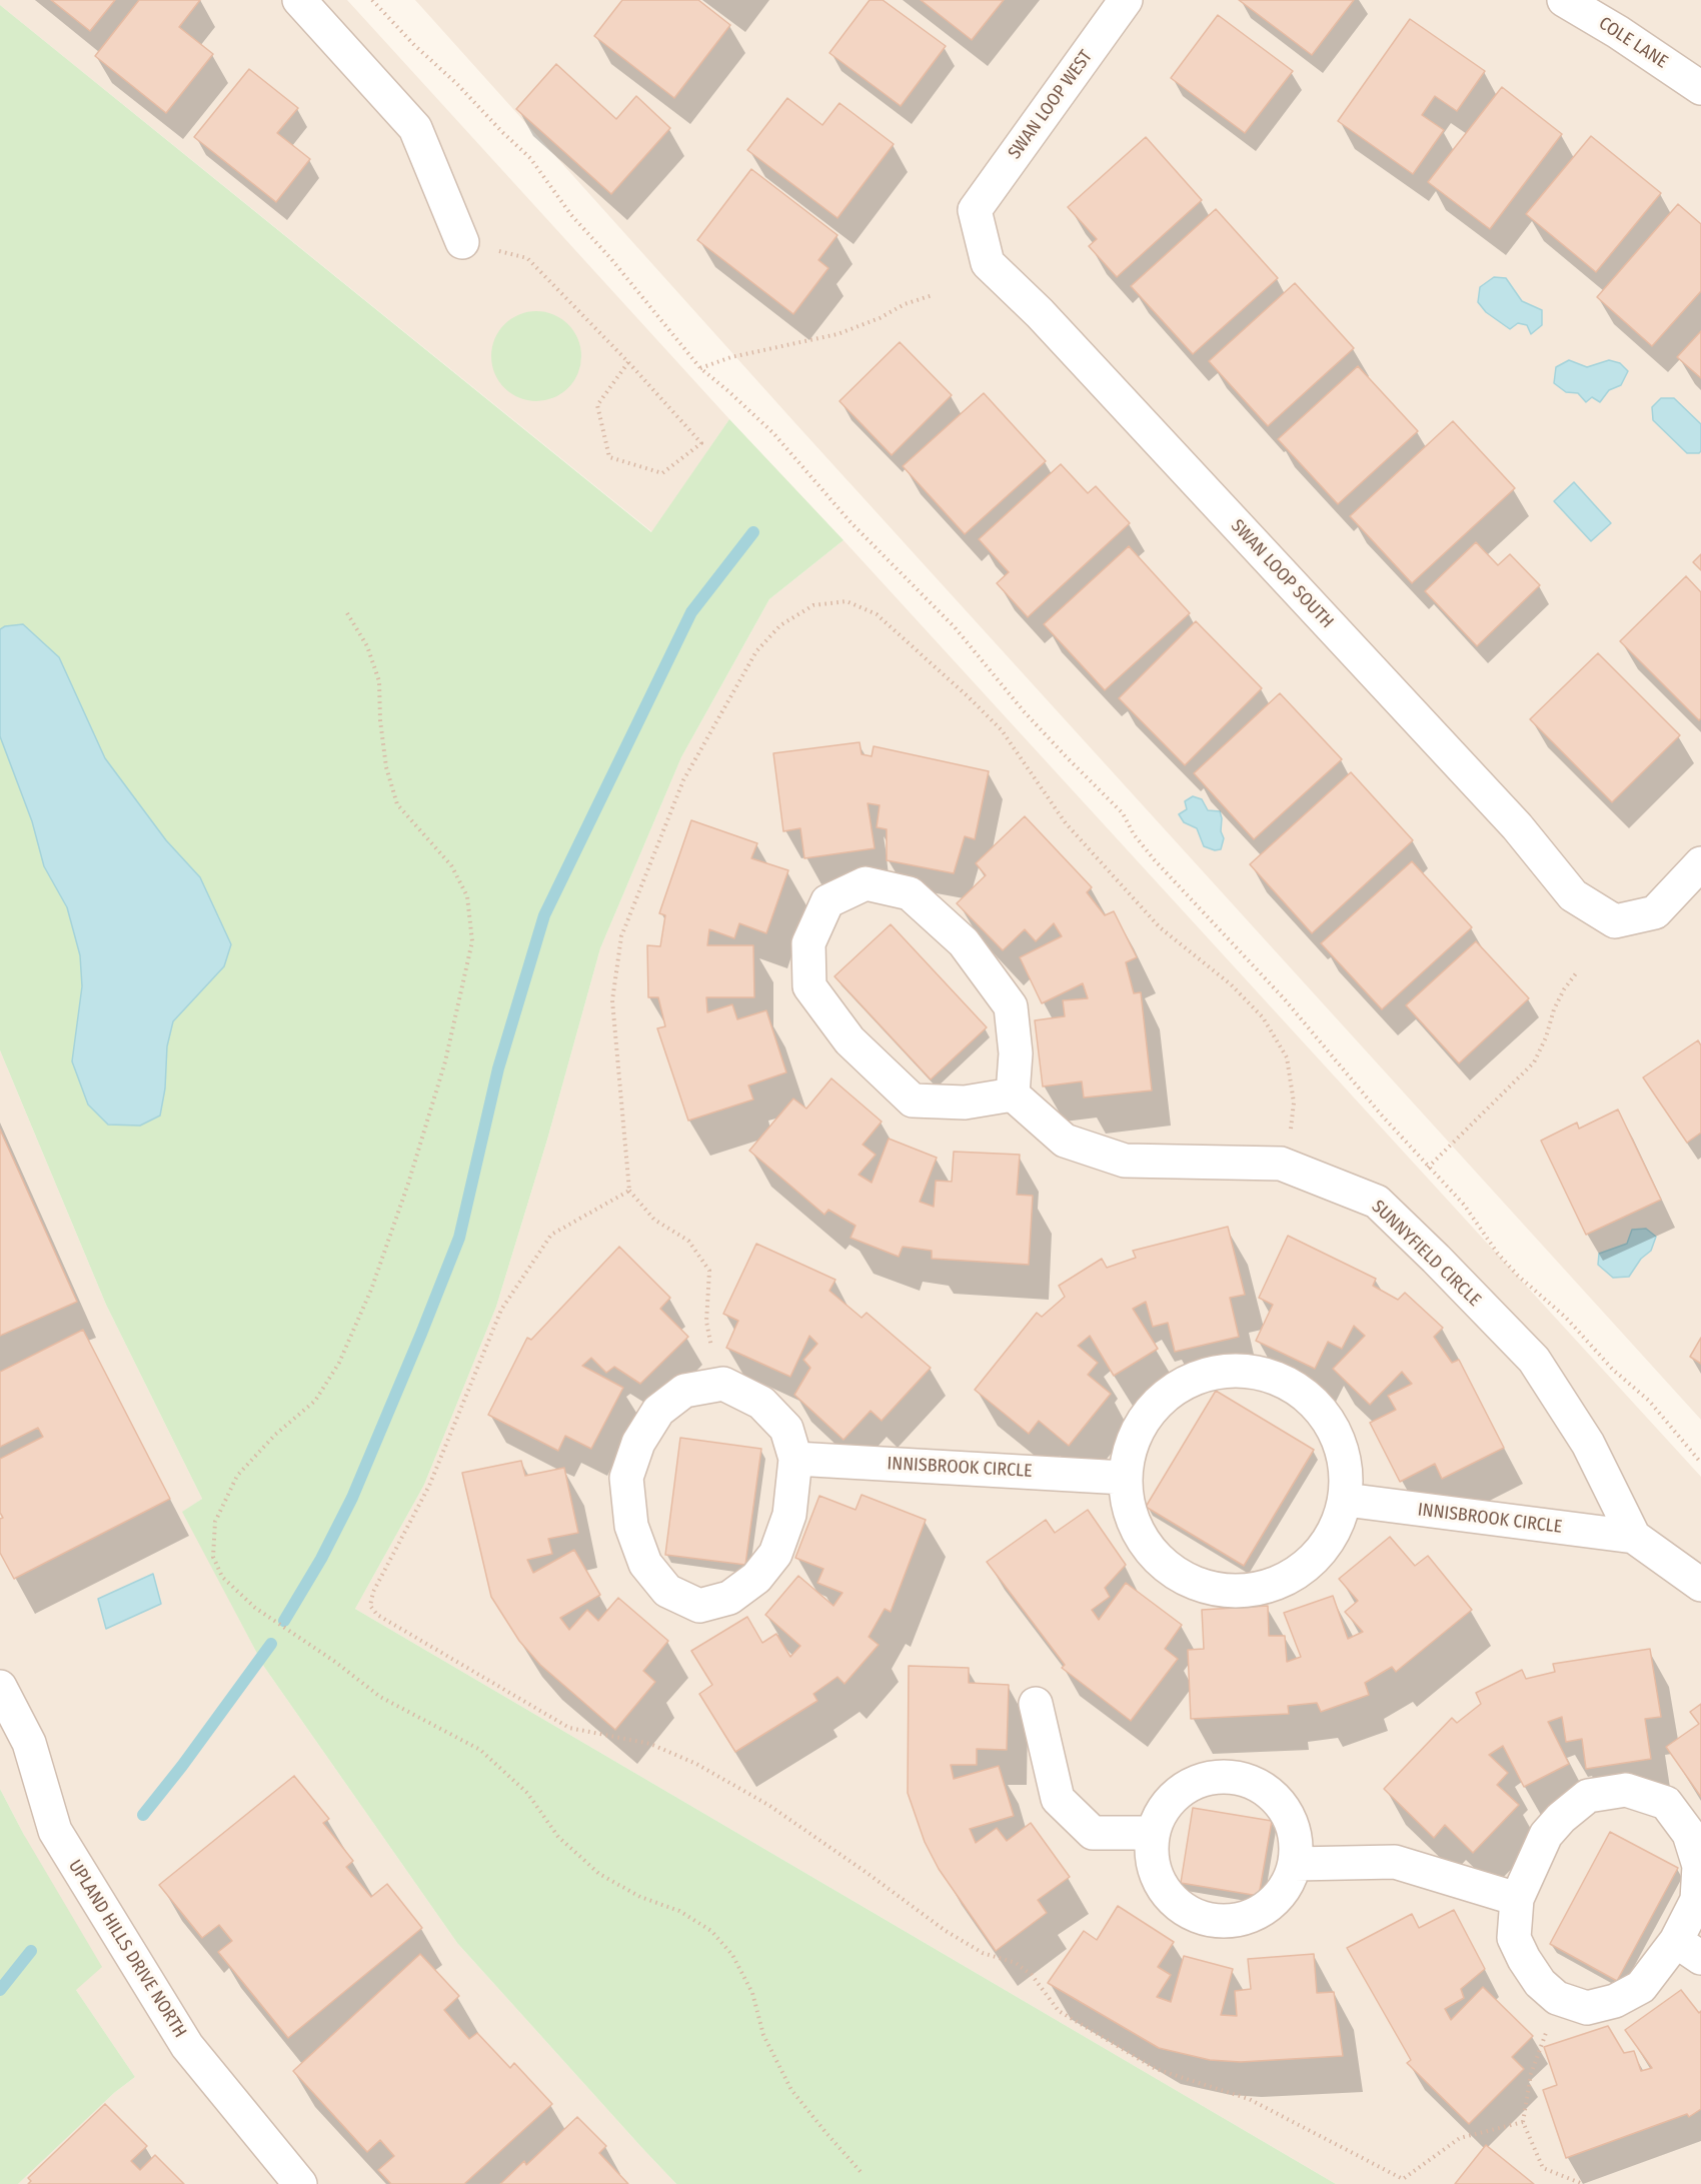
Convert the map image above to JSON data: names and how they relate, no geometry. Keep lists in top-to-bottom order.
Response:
{
  "streets": {
    "street": [
      "COLE LANE",
      "SWAN LOOP WEST",
      "SWAN LOOP SOUTH",
      "SUNNYFIELD CIRCLE",
      "INNISBROOK CIRCLE",
      "UPLAND HILLS DRIVE NORTH"
    ]
  },
  "crossings": [
    ["SWAN LOOP WEST", "SWAN LOOP SOUTH"],
    ["SUNNYFIELD CIRCLE", "INNISBROOK CIRCLE"]
  ]
}
